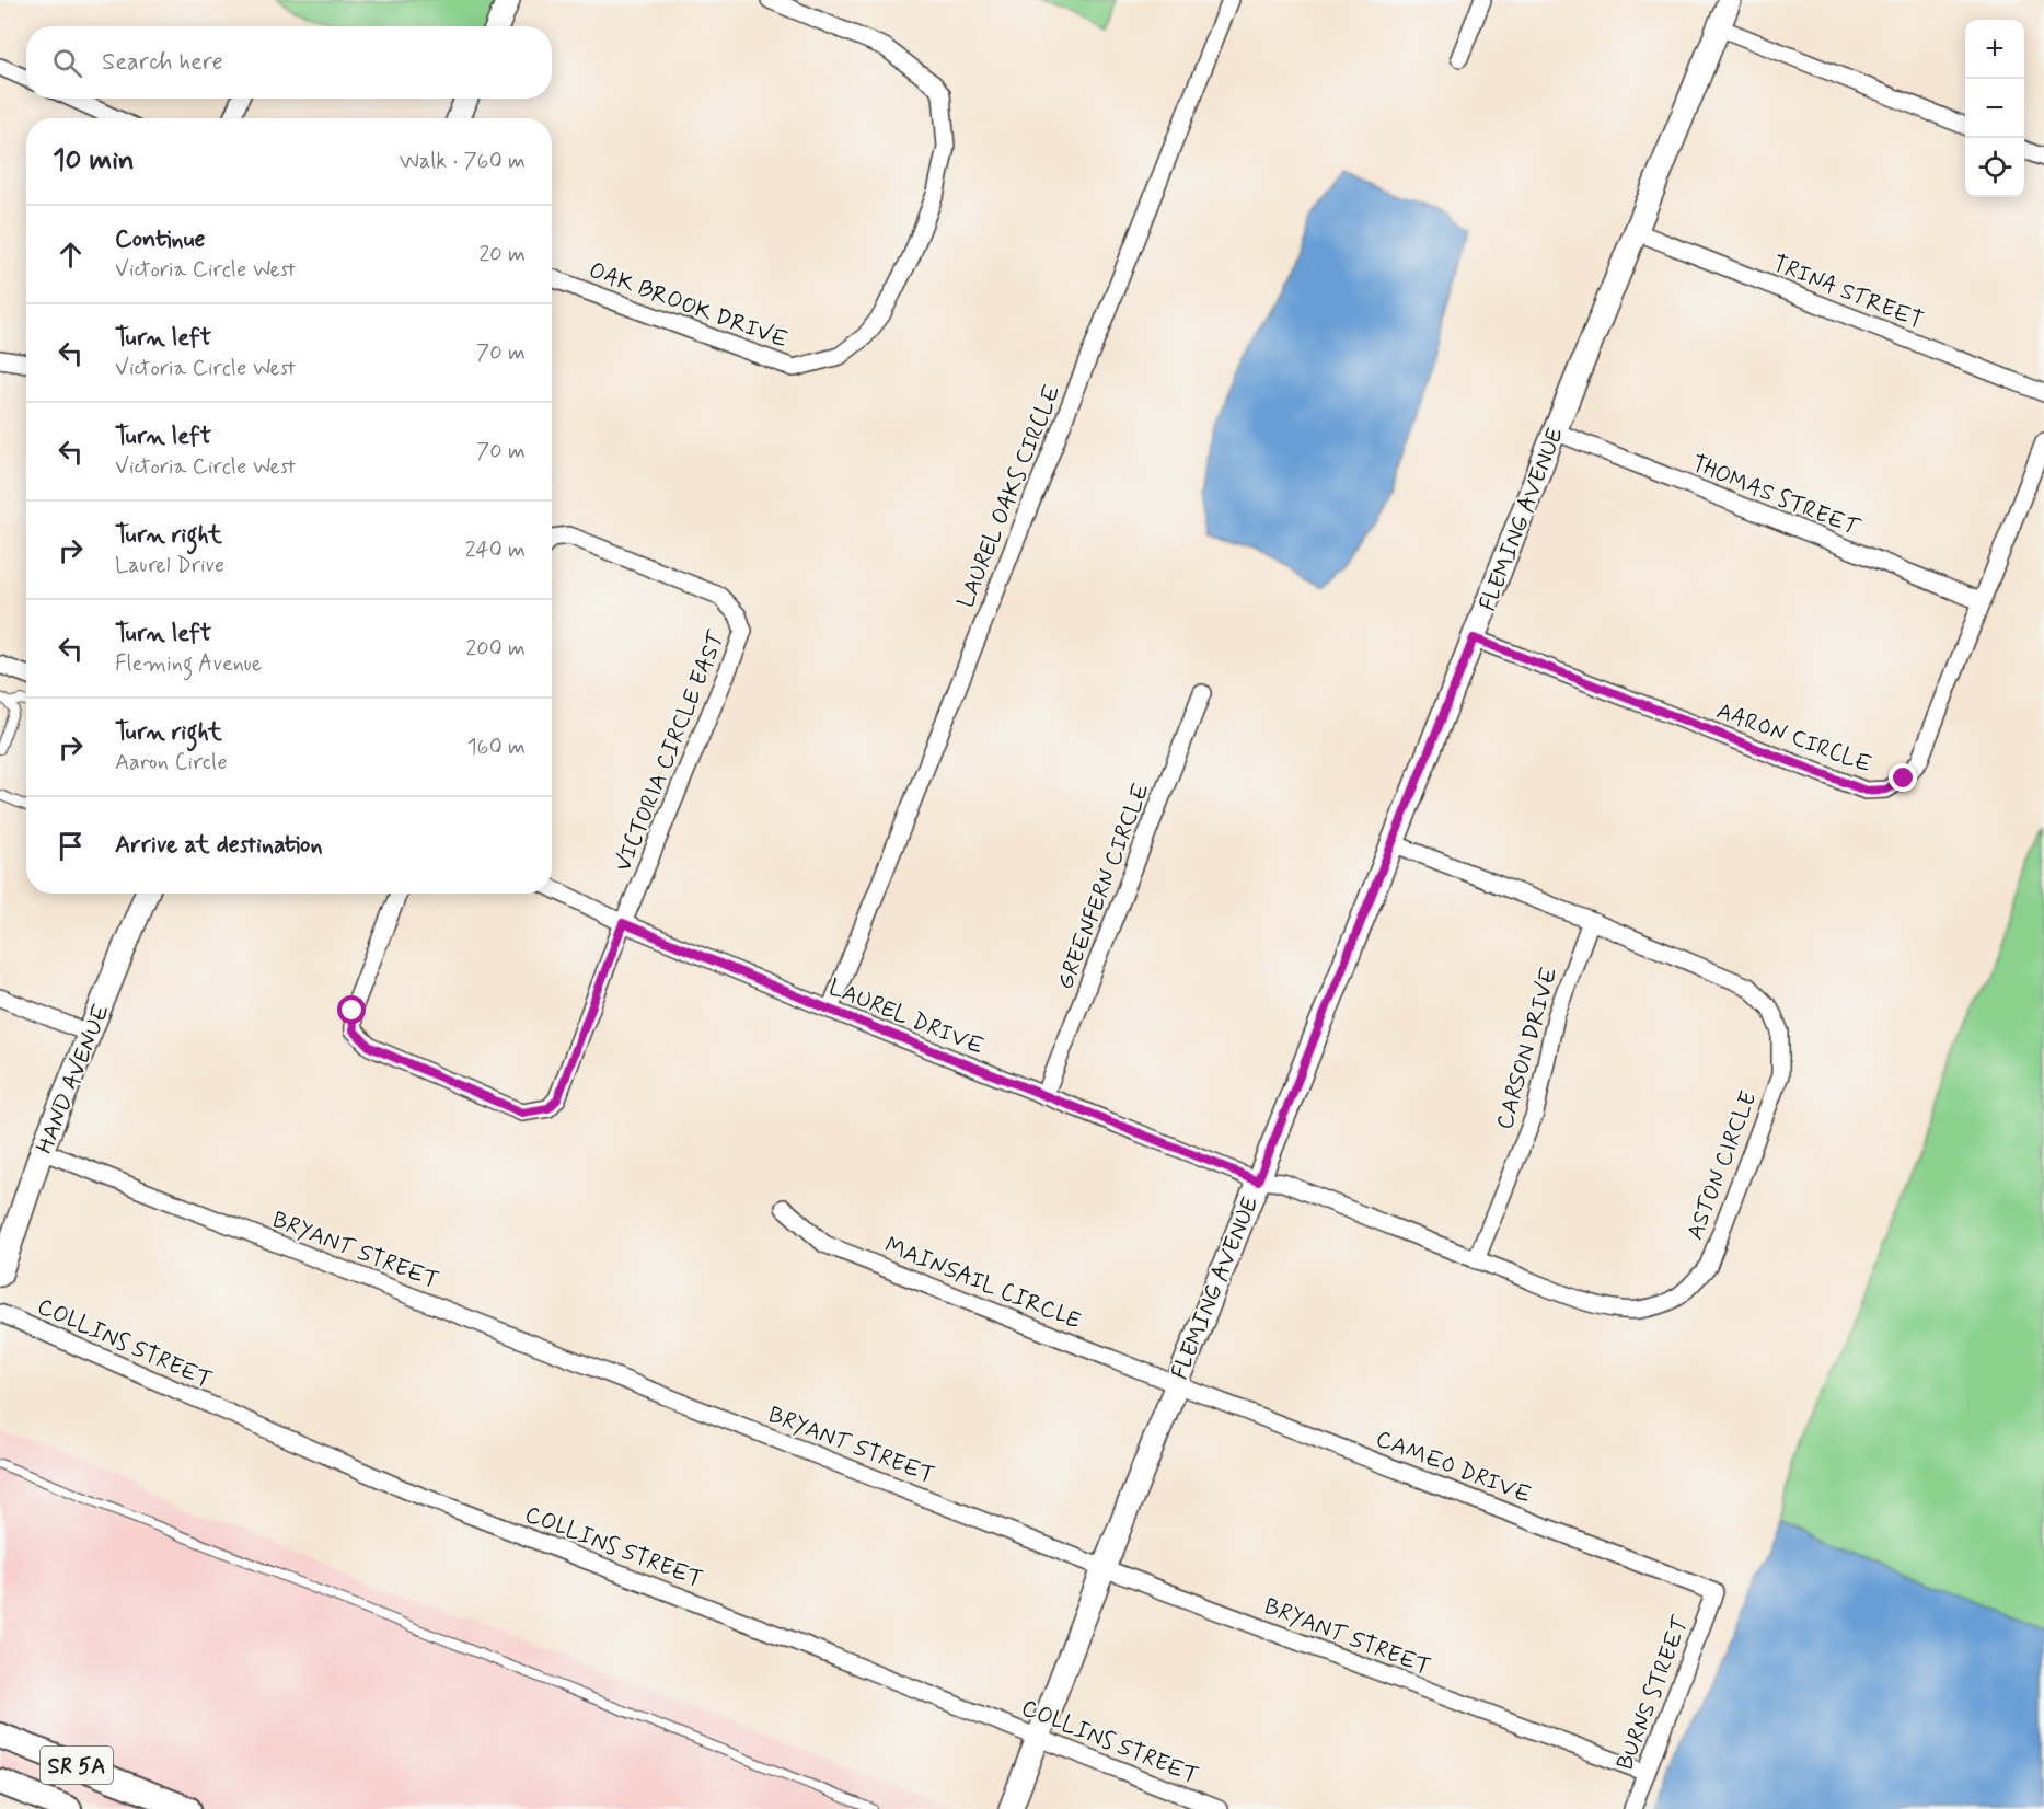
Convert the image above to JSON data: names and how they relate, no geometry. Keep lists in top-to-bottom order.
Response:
{
  "streets": {
    "main road": ["SR 5A"],
    "street": [
      "TRINA STREET",
      "OAK BROOK DRIVE",
      "THOMAS STREET",
      "LAUREL OAKS CIRCLE",
      "FLEMING AVENUE",
      "AARON CIRCLE",
      "VICTORIA CIRCLE EAST",
      "GREENFERN CIRCLE",
      "LAUREL DRIVE",
      "CARSON DRIVE",
      "HAND AVENUE",
      "ASTON CIRCLE",
      "BRYANT STREET",
      "MAINSAIL CIRCLE",
      "COLLINS STREET",
      "CAMEO DRIVE",
      "BURNS STREET"
    ]
  },
  "crossings": [
    ["TRINA STREET", "FLEMING AVENUE"],
    ["THOMAS STREET", "FLEMING AVENUE"],
    ["THOMAS STREET", "AARON CIRCLE"],
    ["LAUREL OAKS CIRCLE", "LAUREL DRIVE"],
    ["FLEMING AVENUE", "AARON CIRCLE"],
    ["FLEMING AVENUE", "LAUREL DRIVE"],
    ["FLEMING AVENUE", "ASTON CIRCLE"],
    ["FLEMING AVENUE", "BRYANT STREET"],
    ["FLEMING AVENUE", "MAINSAIL CIRCLE"],
    ["FLEMING AVENUE", "COLLINS STREET"],
    ["FLEMING AVENUE", "CAMEO DRIVE"],
    ["VICTORIA CIRCLE EAST", "LAUREL DRIVE"],
    ["GREENFERN CIRCLE", "LAUREL DRIVE"],
    ["LAUREL DRIVE", "ASTON CIRCLE"],
    ["CARSON DRIVE", "ASTON CIRCLE"],
    ["HAND AVENUE", "BRYANT STREET"],
    ["BRYANT STREET", "BURNS STREET"],
    ["MAINSAIL CIRCLE", "CAMEO DRIVE"],
    ["CAMEO DRIVE", "BURNS STREET"]
  ],
  "page": {
    "map_buttons": ["+", "−"],
    "search": "Search here",
    "heading": ["10 min", "Walk · 760 m"],
    "list": [
      ["Continue", "Victoria Circle West", "20 m"],
      ["Turn left", "Victoria Circle West", "70 m"],
      ["Turn left", "Victoria Circle West", "70 m"],
      ["Turn right", "Laurel Drive", "240 m"],
      ["Turn left", "Fleming Avenue", "200 m"],
      ["Turn right", "Aaron Circle", "160 m"],
      "Arrive at destination"
    ]
  }
}
